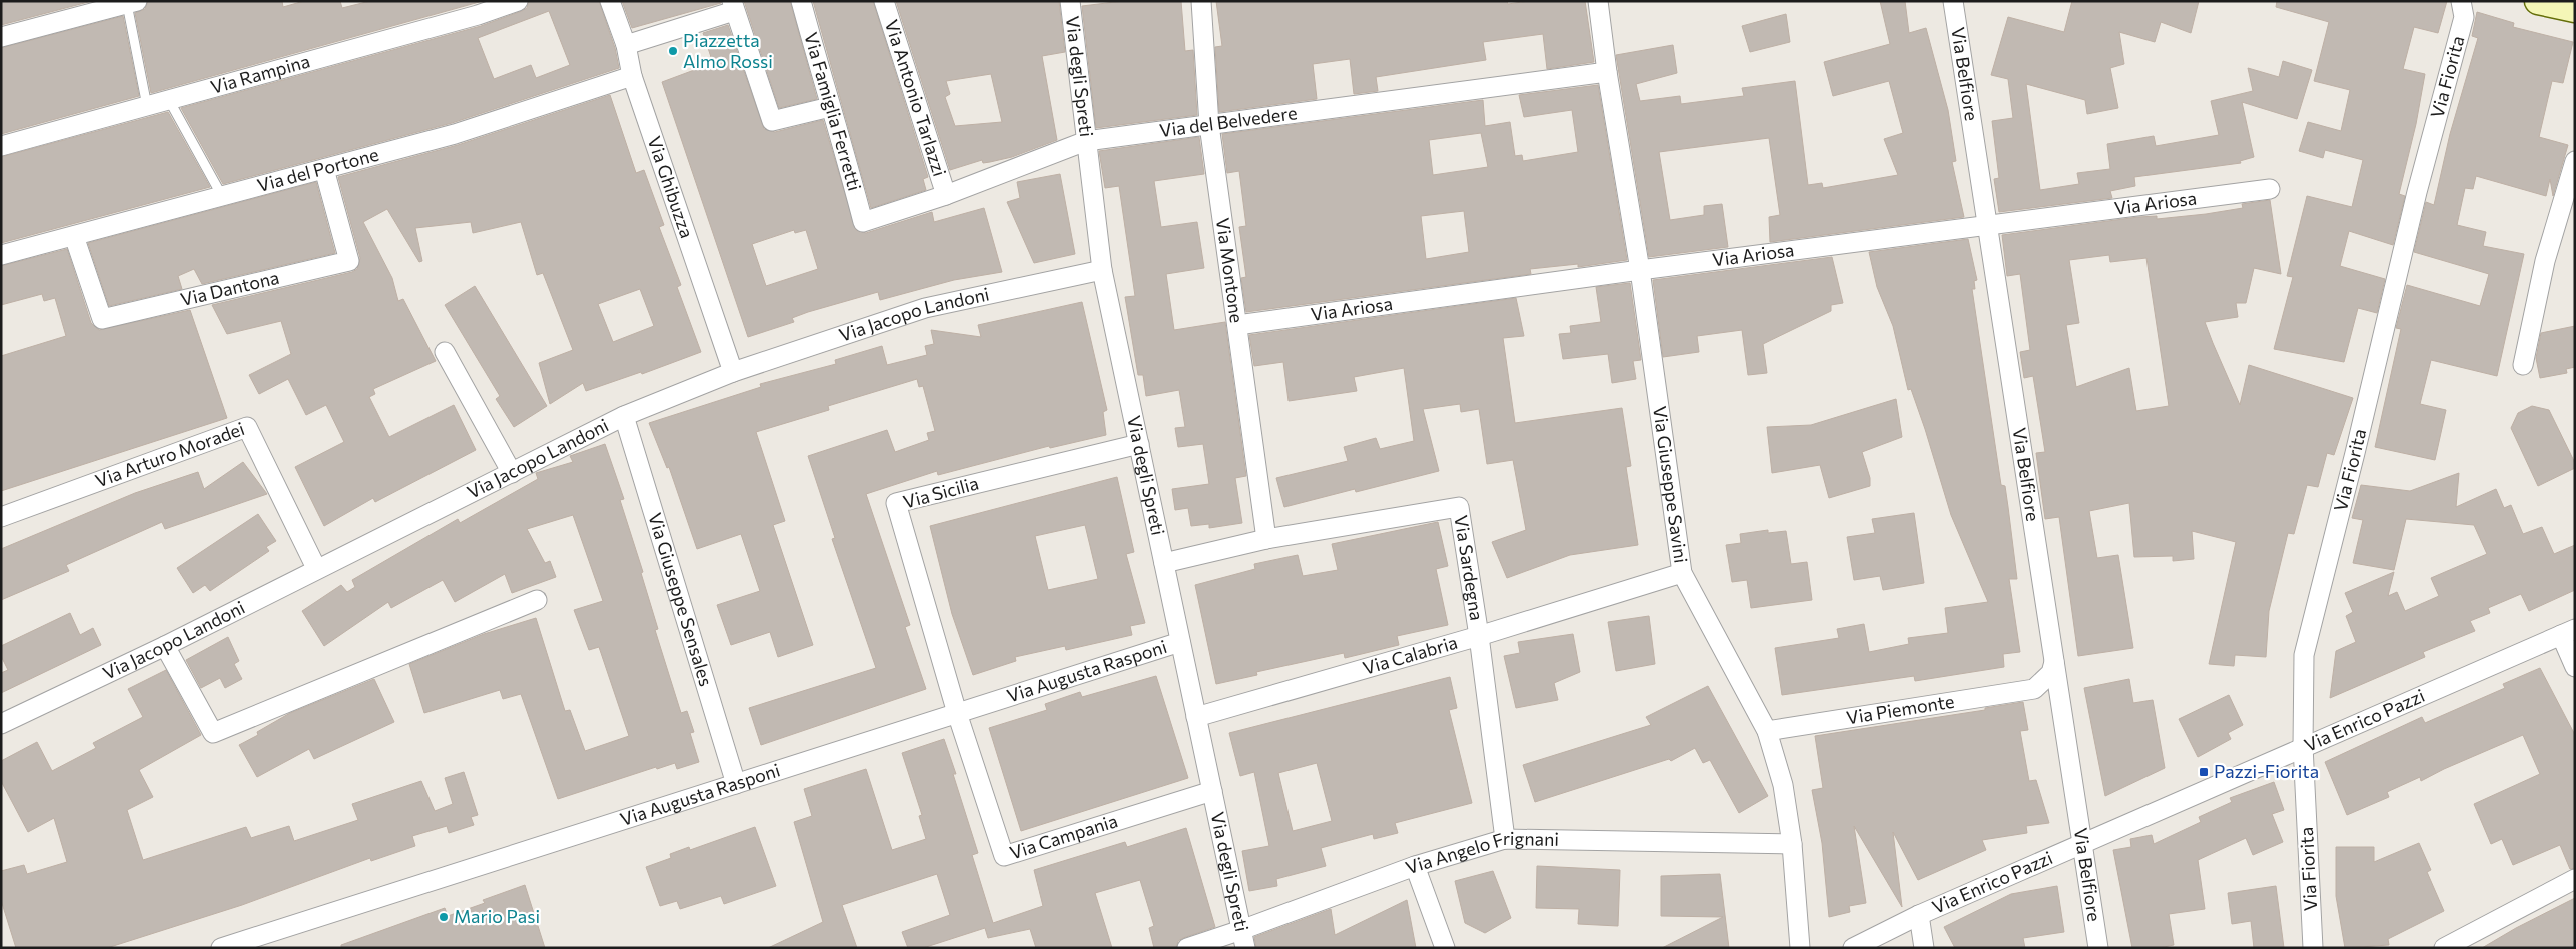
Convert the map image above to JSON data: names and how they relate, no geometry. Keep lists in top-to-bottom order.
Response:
{
  "streets": {
    "street": [
      "Via Belfiore",
      "Via Rampina",
      "Via degli Spreti",
      "Via Fiorita",
      "Via Antonio Tarlazzi",
      "Via Famiglia Ferretti",
      "Via del Belvedere",
      "Via del Portone",
      "Via Ghibuzza",
      "Via Ariosa",
      "Via Montone",
      "Via Dantona",
      "Via Jacopo Landoni",
      "Via Arturo Moradei",
      "Via Giuseppe Savini",
      "Via Sicilia",
      "Via Sardegna",
      "Via Giuseppe Sensales",
      "Via Calabria",
      "Via Augusta Rasponi",
      "Via Piemonte",
      "Via Enrico Pazzi",
      "Via Campania",
      "Via Angelo Frignani"
    ]
  },
  "crossings": [
    ["Via Belfiore", "Via Ariosa"],
    ["Via Belfiore", "Via Enrico Pazzi"],
    ["Via degli Spreti", "Via del Belvedere"],
    ["Via degli Spreti", "Via Jacopo Landoni"],
    ["Via degli Spreti", "Via Sicilia"],
    ["Via degli Spreti", "Via Sardegna"],
    ["Via degli Spreti", "Via Calabria"],
    ["Via degli Spreti", "Via Augusta Rasponi"],
    ["Via degli Spreti", "Via Campania"],
    ["Via degli Spreti", "Via Angelo Frignani"],
    ["Via Fiorita", "Via Enrico Pazzi"],
    ["Via Antonio Tarlazzi", "Via del Belvedere"],
    ["Via Famiglia Ferretti", "Via del Belvedere"],
    ["Via del Belvedere", "Via Montone"],
    ["Via del Belvedere", "Via Giuseppe Savini"],
    ["Via del Portone", "Via Ghibuzza"],
    ["Via del Portone", "Via Dantona"],
    ["Via Ghibuzza", "Via Jacopo Landoni"],
    ["Via Ariosa", "Via Montone"],
    ["Via Ariosa", "Via Giuseppe Savini"],
    ["Via Montone", "Via Sardegna"],
    ["Via Jacopo Landoni", "Via Arturo Moradei"],
    ["Via Jacopo Landoni", "Via Giuseppe Sensales"],
    ["Via Giuseppe Savini", "Via Calabria"],
    ["Via Giuseppe Savini", "Via Piemonte"],
    ["Via Giuseppe Savini", "Via Angelo Frignani"],
    ["Via Sicilia", "Via Augusta Rasponi"],
    ["Via Sicilia", "Via Campania"],
    ["Via Sardegna", "Via Calabria"],
    ["Via Sardegna", "Via Angelo Frignani"],
    ["Via Giuseppe Sensales", "Via Augusta Rasponi"],
    ["Via Augusta Rasponi", "Via Campania"]
  ],
  "places": {
    "other": ["Piazzetta Almo Rossi", "Mario Pasi"],
    "transit": ["Pazzi-Fiorita"]
  }
}
